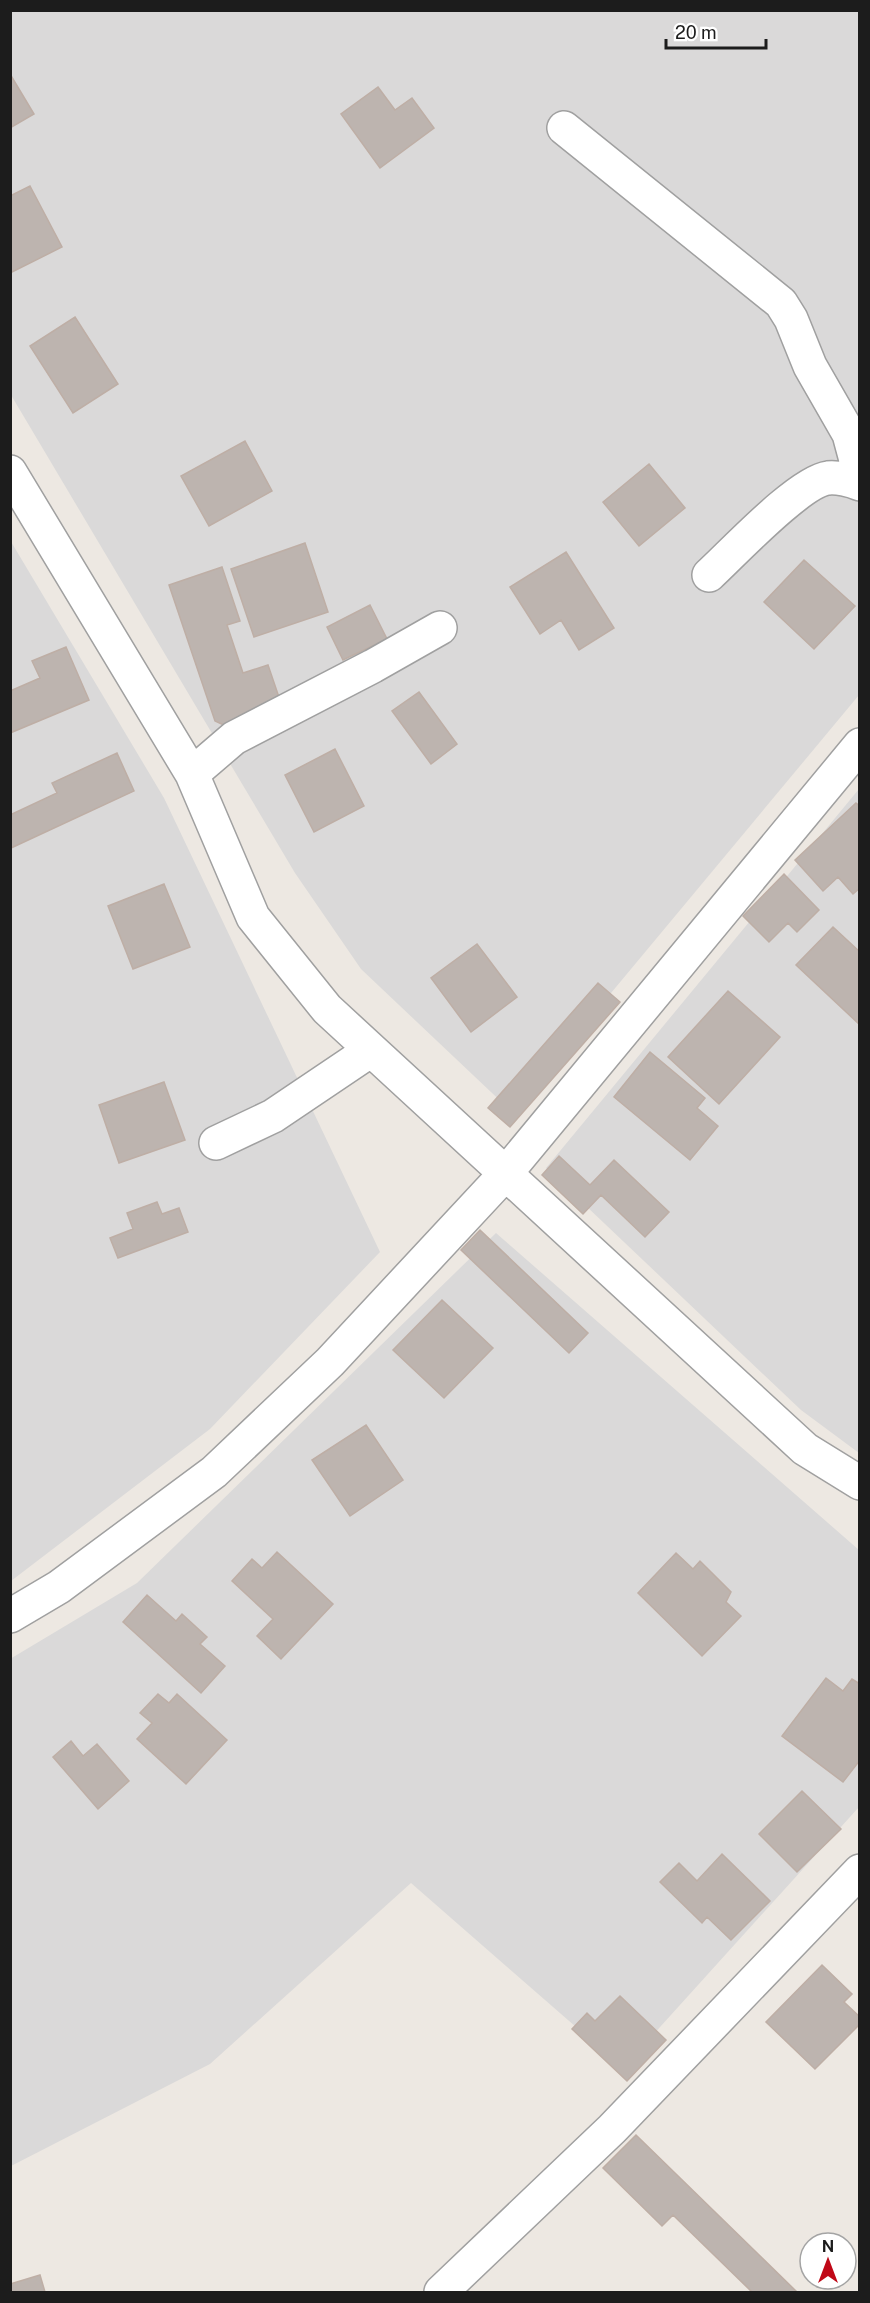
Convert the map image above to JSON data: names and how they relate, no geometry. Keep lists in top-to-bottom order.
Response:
{
  "scale_bar": "20 m",
  "north": "top"
}
